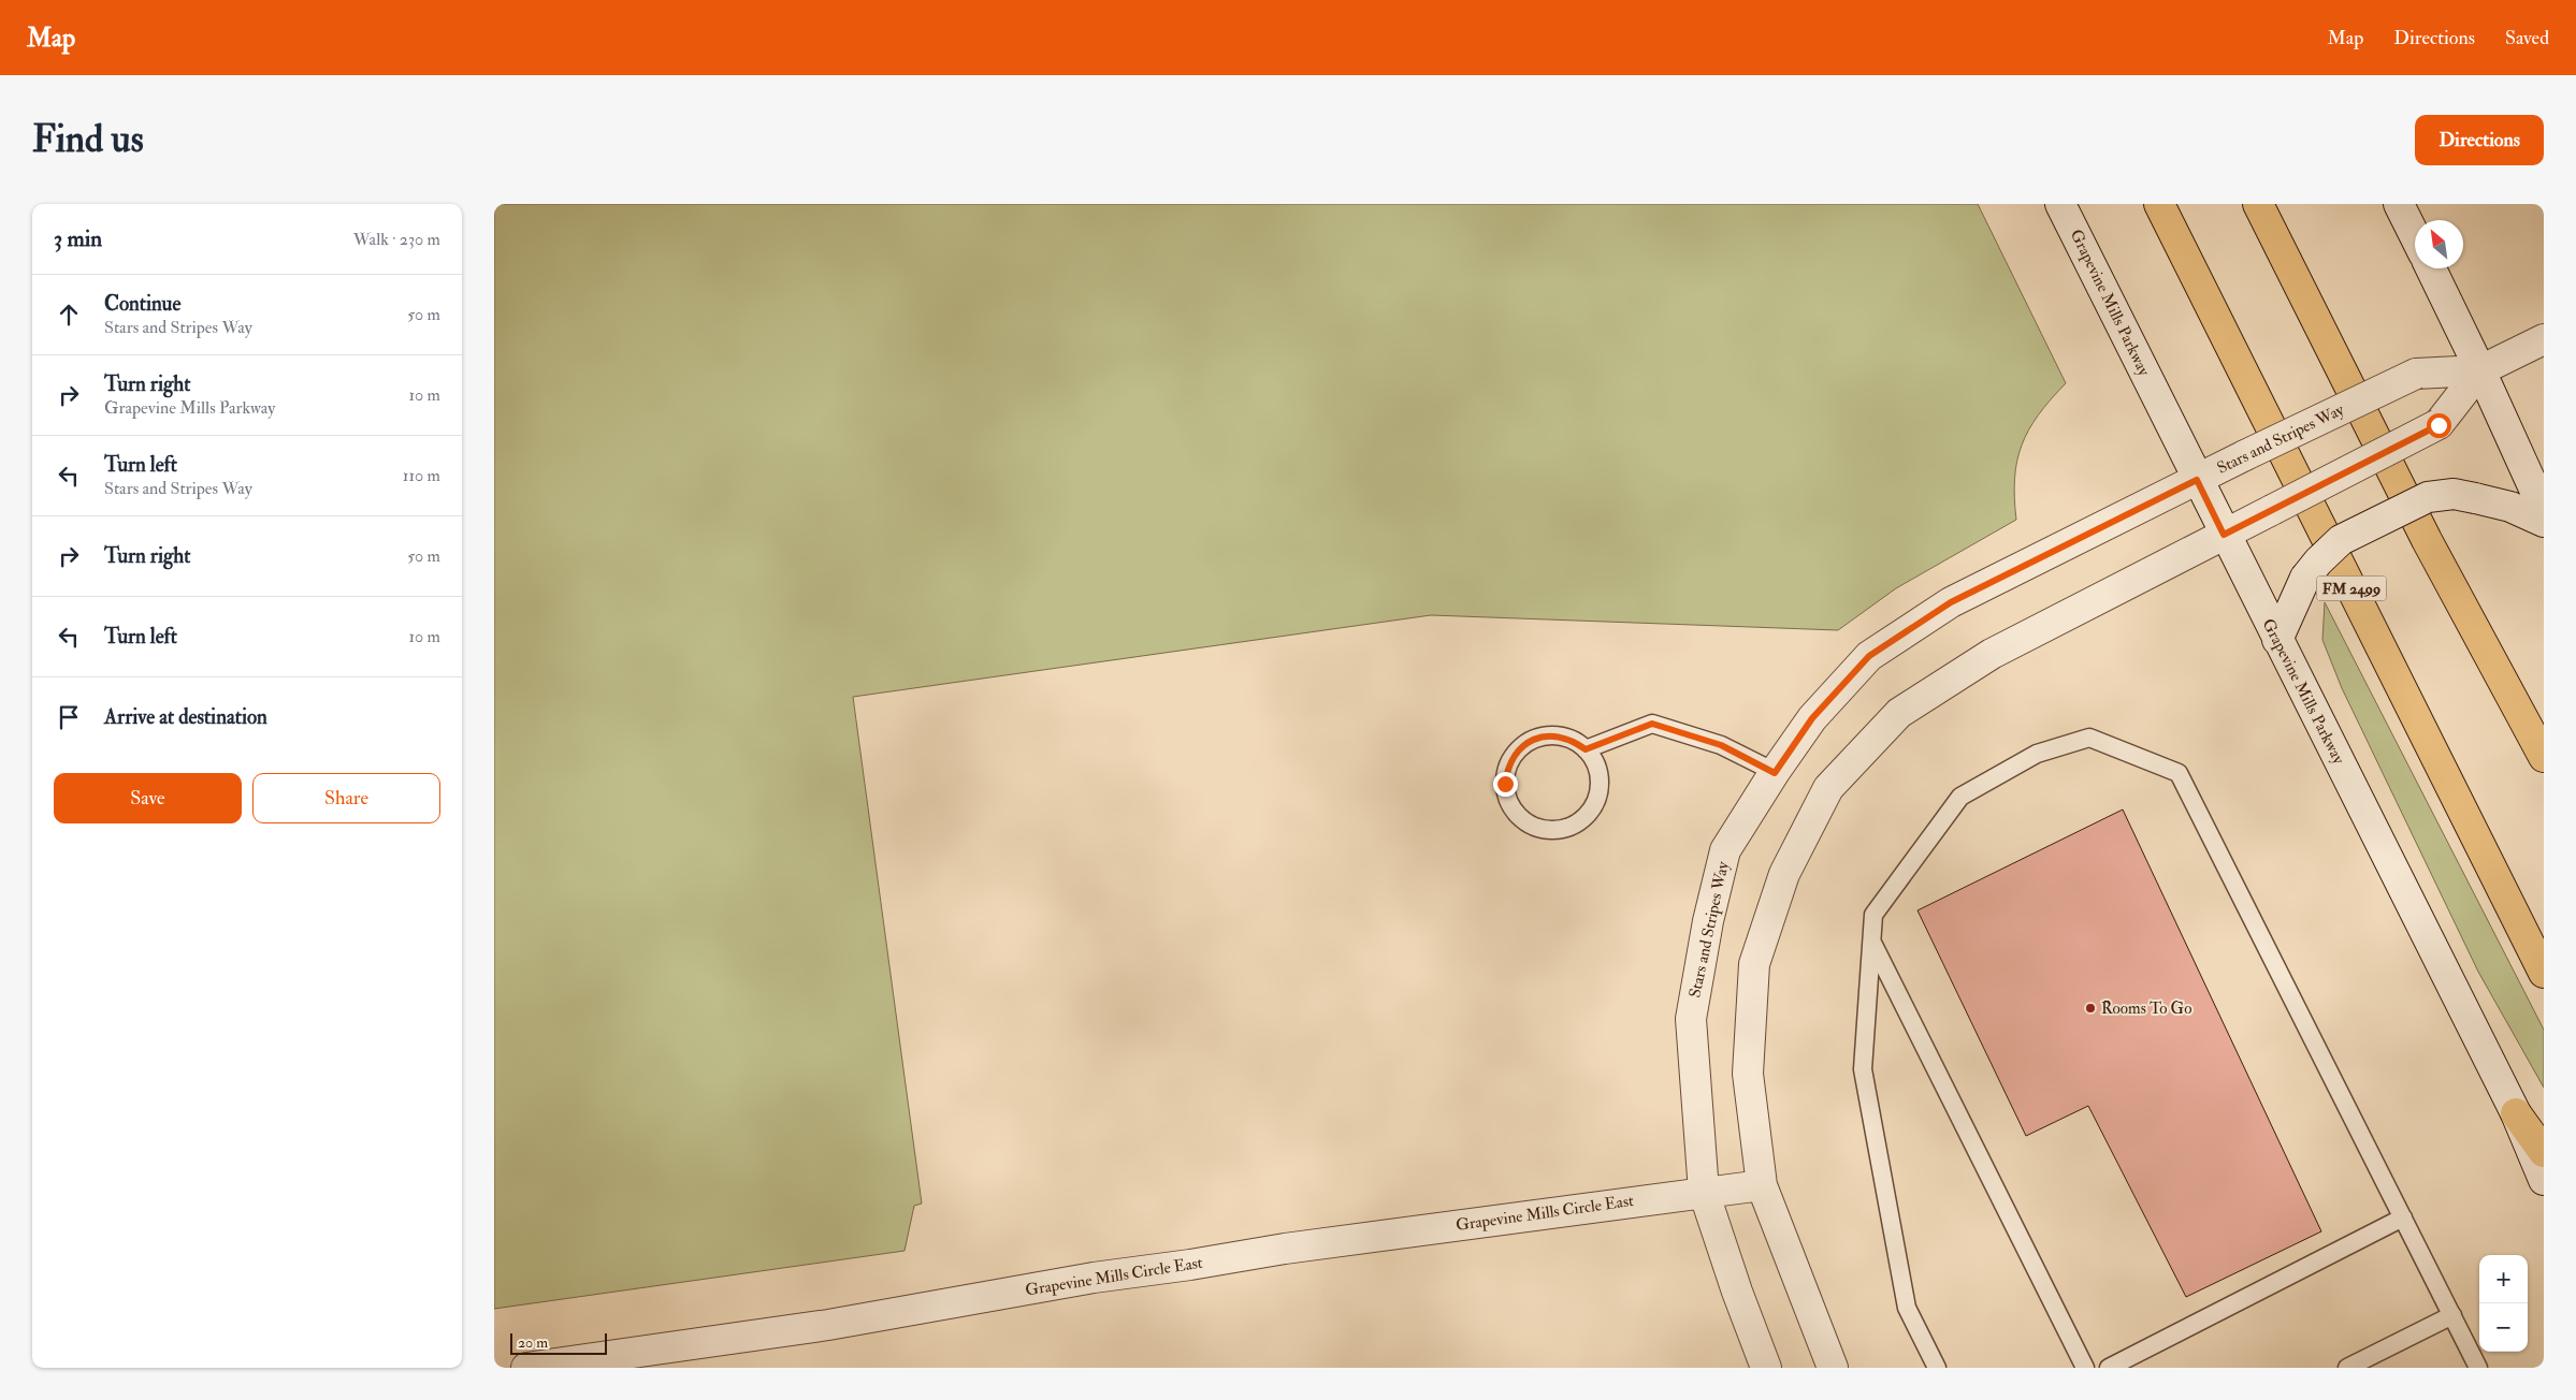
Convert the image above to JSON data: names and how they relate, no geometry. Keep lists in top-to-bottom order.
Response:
{
  "streets": {
    "highway": ["FM 2499"],
    "street": ["Grapevine Mills Parkway", "Stars and Stripes Way", "Grapevine Mills Circle East"]
  },
  "crossings": [
    ["Grapevine Mills Parkway", "Stars and Stripes Way"],
    ["Stars and Stripes Way", "Grapevine Mills Circle East"]
  ],
  "places": ["Rooms To Go"],
  "scale_bar": "20 m",
  "north": "top left",
  "page": {
    "header": "Map",
    "nav": ["Map", "Directions", "Saved"],
    "buttons": [
      "Directions",
      ["Save", "Share"]
    ],
    "title": "Find us",
    "heading": ["3 min", "Walk · 230 m"],
    "list": [
      ["Continue", "Stars and Stripes Way", "50 m"],
      ["Turn right", "Grapevine Mills Parkway", "10 m"],
      ["Turn left", "Stars and Stripes Way", "110 m"],
      ["Turn right", "50 m"],
      ["Turn left", "10 m"],
      "Arrive at destination"
    ],
    "map_buttons": ["+", "−"],
    "scale": "20 m"
  }
}
